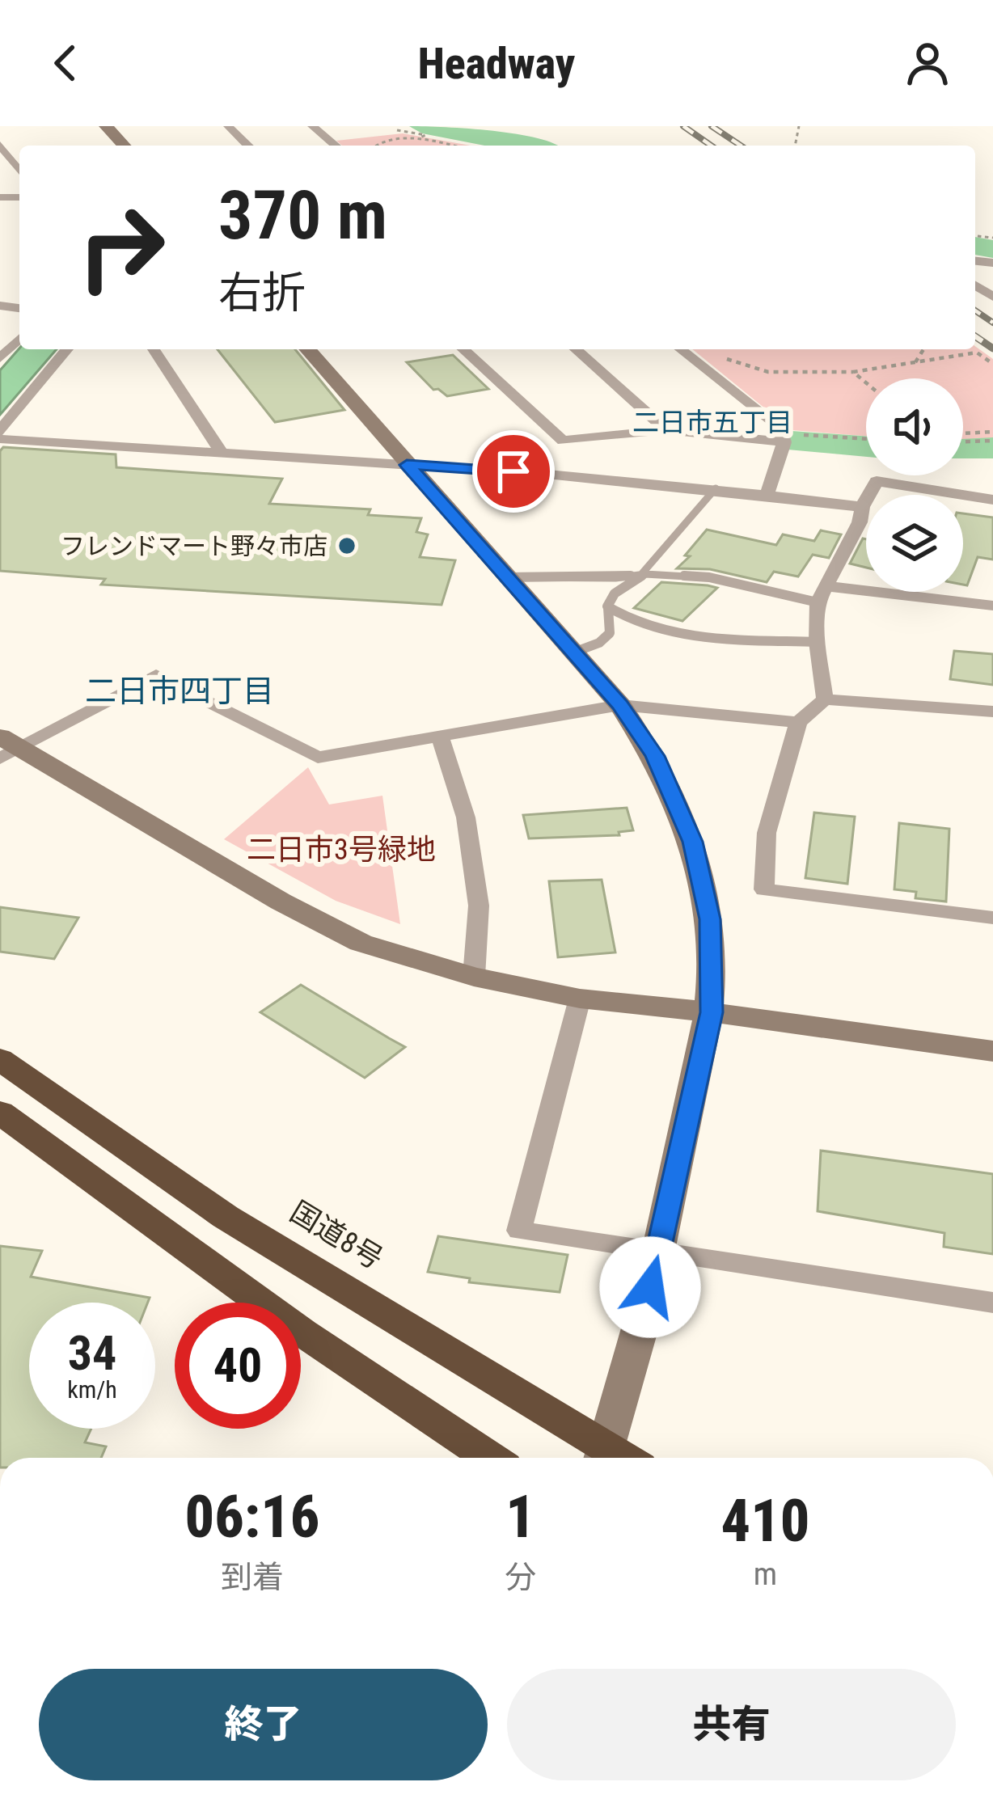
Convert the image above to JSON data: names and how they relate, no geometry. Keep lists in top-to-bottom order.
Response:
{
  "streets": {
    "highway": ["国道8号"]
  },
  "districts": ["二日市五丁目", "二日市四丁目"],
  "parks": ["二日市3号緑地"],
  "places": ["フレンドマート野々市店"],
  "page": {
    "header": "Headway",
    "turn": ["370 m", "右折"],
    "speed": "34 km/h",
    "limit": "40",
    "eta": [
      "06:16",
      "到着",
      "1",
      "分",
      "410",
      "m"
    ],
    "buttons": ["終了", "共有"]
  }
}
